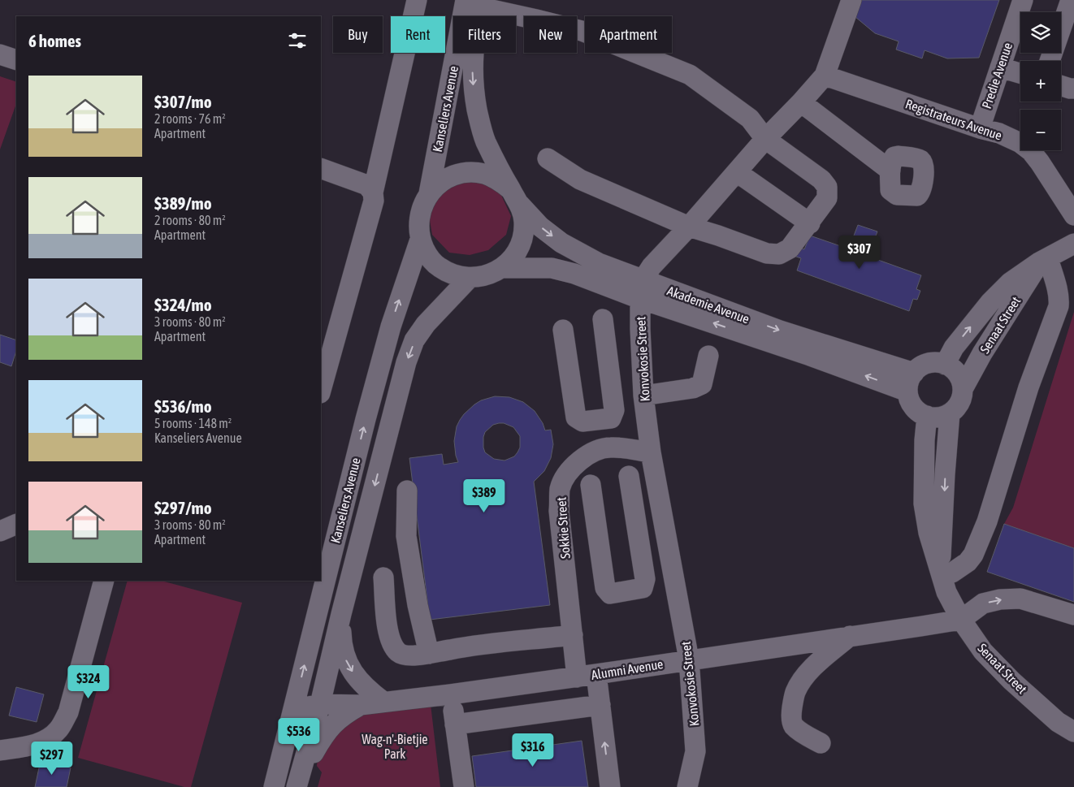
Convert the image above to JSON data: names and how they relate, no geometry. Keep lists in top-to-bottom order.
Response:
{
  "streets": {
    "street": [
      "Predie Avenue",
      "Kanseliers Avenue",
      "Registrateurs Avenue",
      "Akademie Avenue",
      "Senaat Street",
      "Konvokosie Street",
      "Sokkie Street",
      "Alumni Avenue"
    ]
  },
  "crossings": [
    ["Predie Avenue", "Registrateurs Avenue"],
    ["Kanseliers Avenue", "Akademie Avenue"],
    ["Kanseliers Avenue", "Alumni Avenue"],
    ["Akademie Avenue", "Senaat Street"],
    ["Akademie Avenue", "Konvokosie Street"],
    ["Senaat Street", "Alumni Avenue"],
    ["Konvokosie Street", "Sokkie Street"],
    ["Konvokosie Street", "Alumni Avenue"],
    ["Sokkie Street", "Alumni Avenue"]
  ],
  "parks": ["Wag-n'-Bietjie Park"],
  "page": {
    "map_buttons": ["+", "−"],
    "chip": [
      "Buy",
      "Rent",
      "Filters",
      "New",
      "Apartment"
    ],
    "heading": "6 homes",
    "list": [
      {
        "name": "$307/mo",
        "note": "2 rooms · 76 m² · Apartment"
      },
      {
        "name": "$389/mo",
        "note": "2 rooms · 80 m² · Apartment"
      },
      {
        "name": "$324/mo",
        "note": "3 rooms · 80 m² · Apartment"
      },
      {
        "name": "$536/mo",
        "note": "5 rooms · 148 m² · Kanseliers Avenue"
      },
      {
        "name": "$297/mo",
        "note": "3 rooms · 80 m² · Apartment"
      }
    ],
    "price": [
      "$307",
      "$389",
      "$324",
      "$536",
      "$316",
      "$297"
    ]
  }
}
